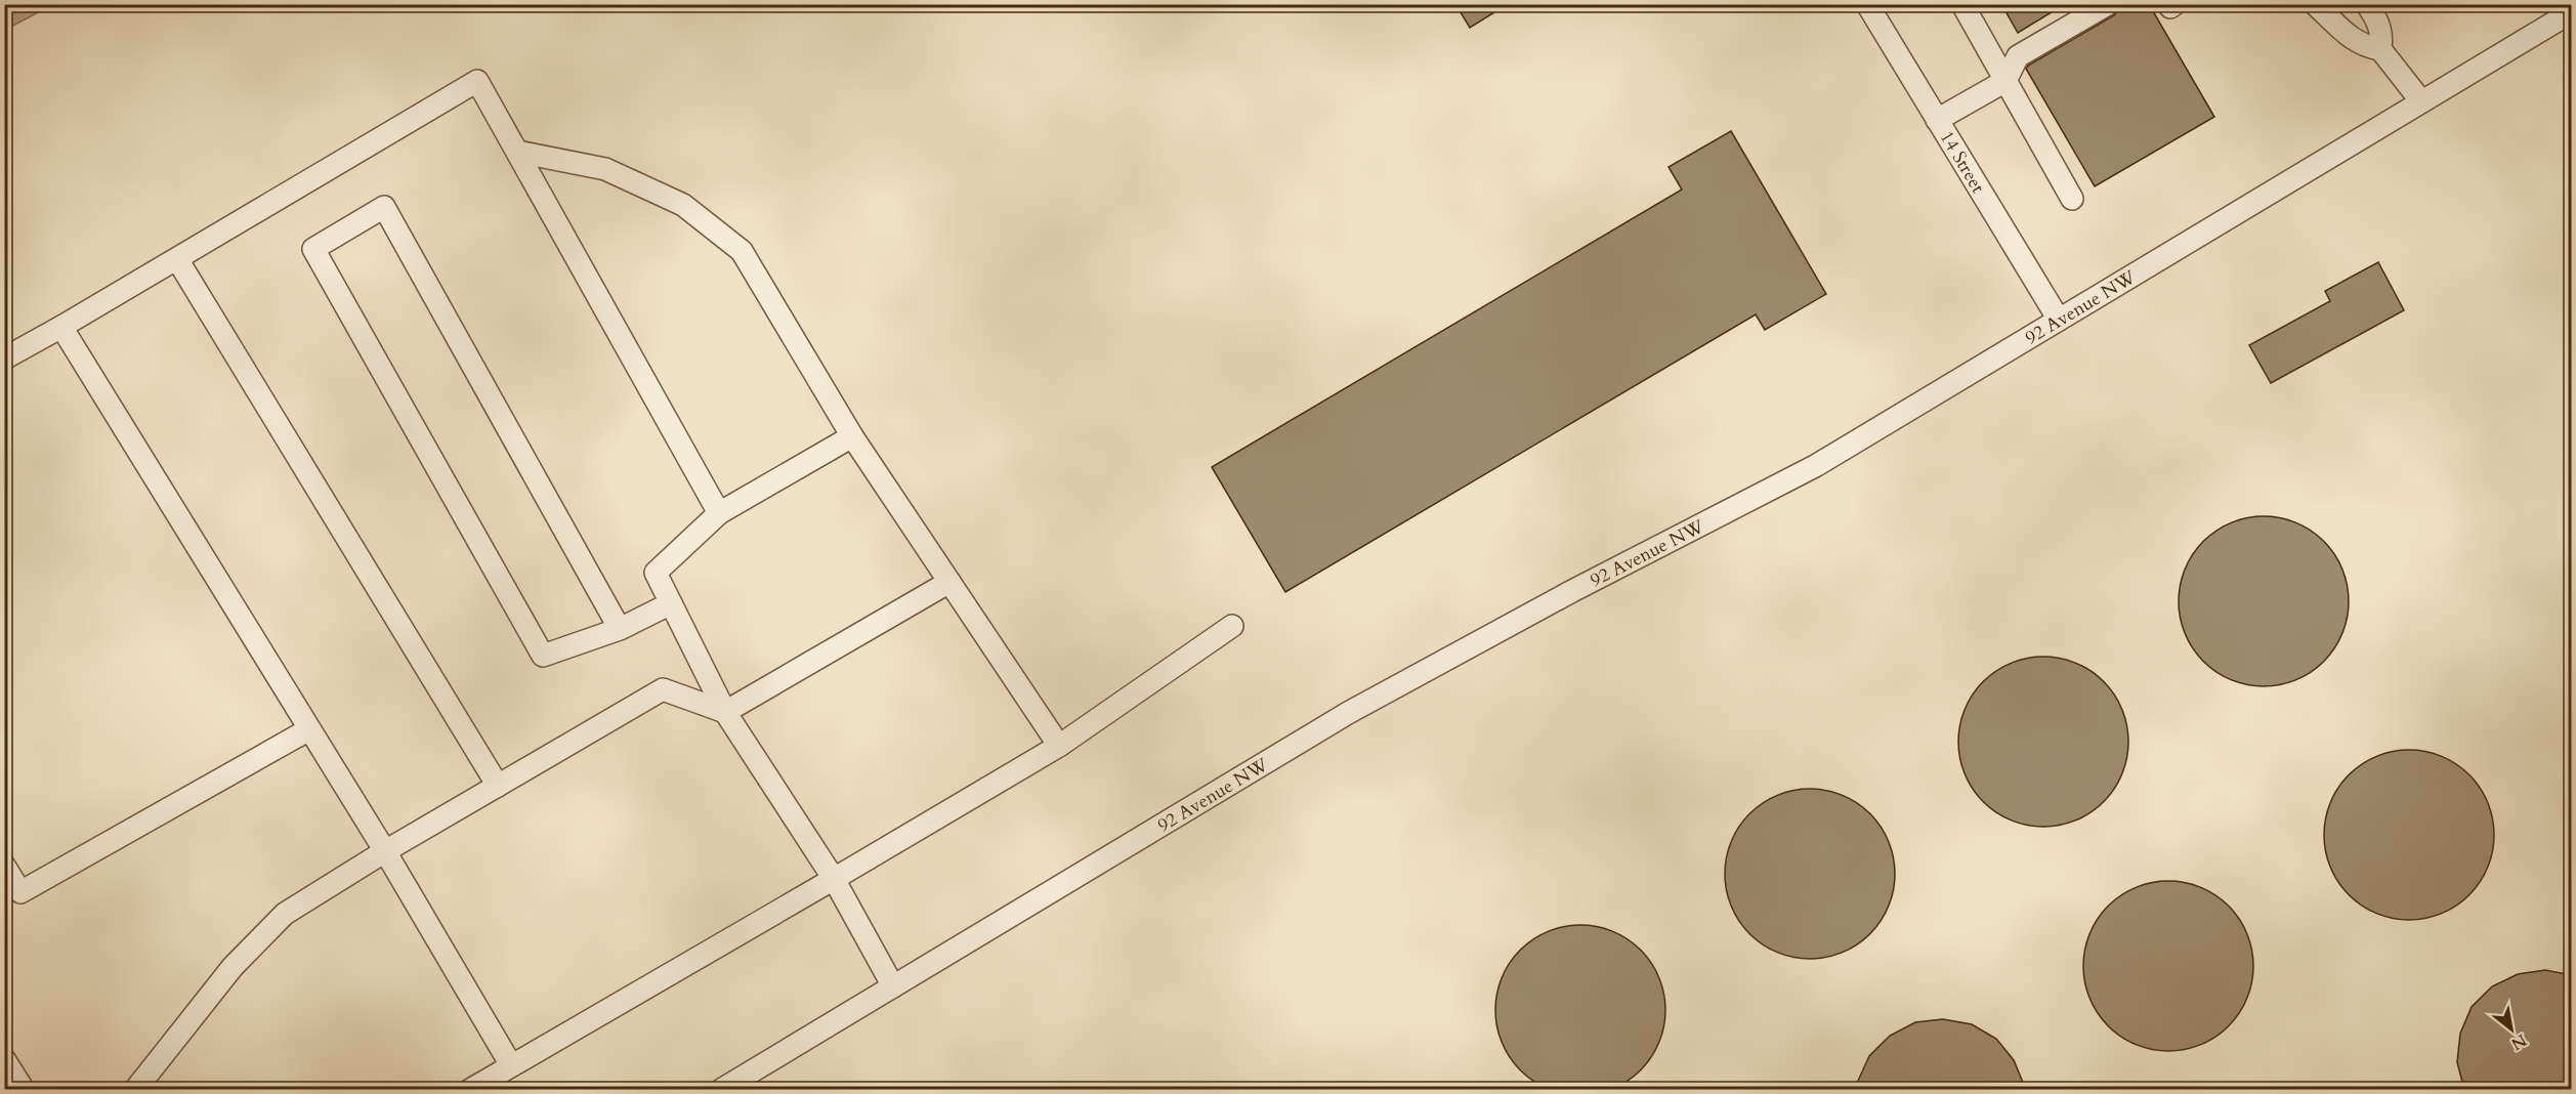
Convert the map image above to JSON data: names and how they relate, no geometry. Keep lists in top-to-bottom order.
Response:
{
  "streets": {
    "street": ["14 Street", "92 Avenue NW"]
  },
  "crossings": [
    ["14 Street", "92 Avenue NW"]
  ],
  "north": "bottom right"
}
